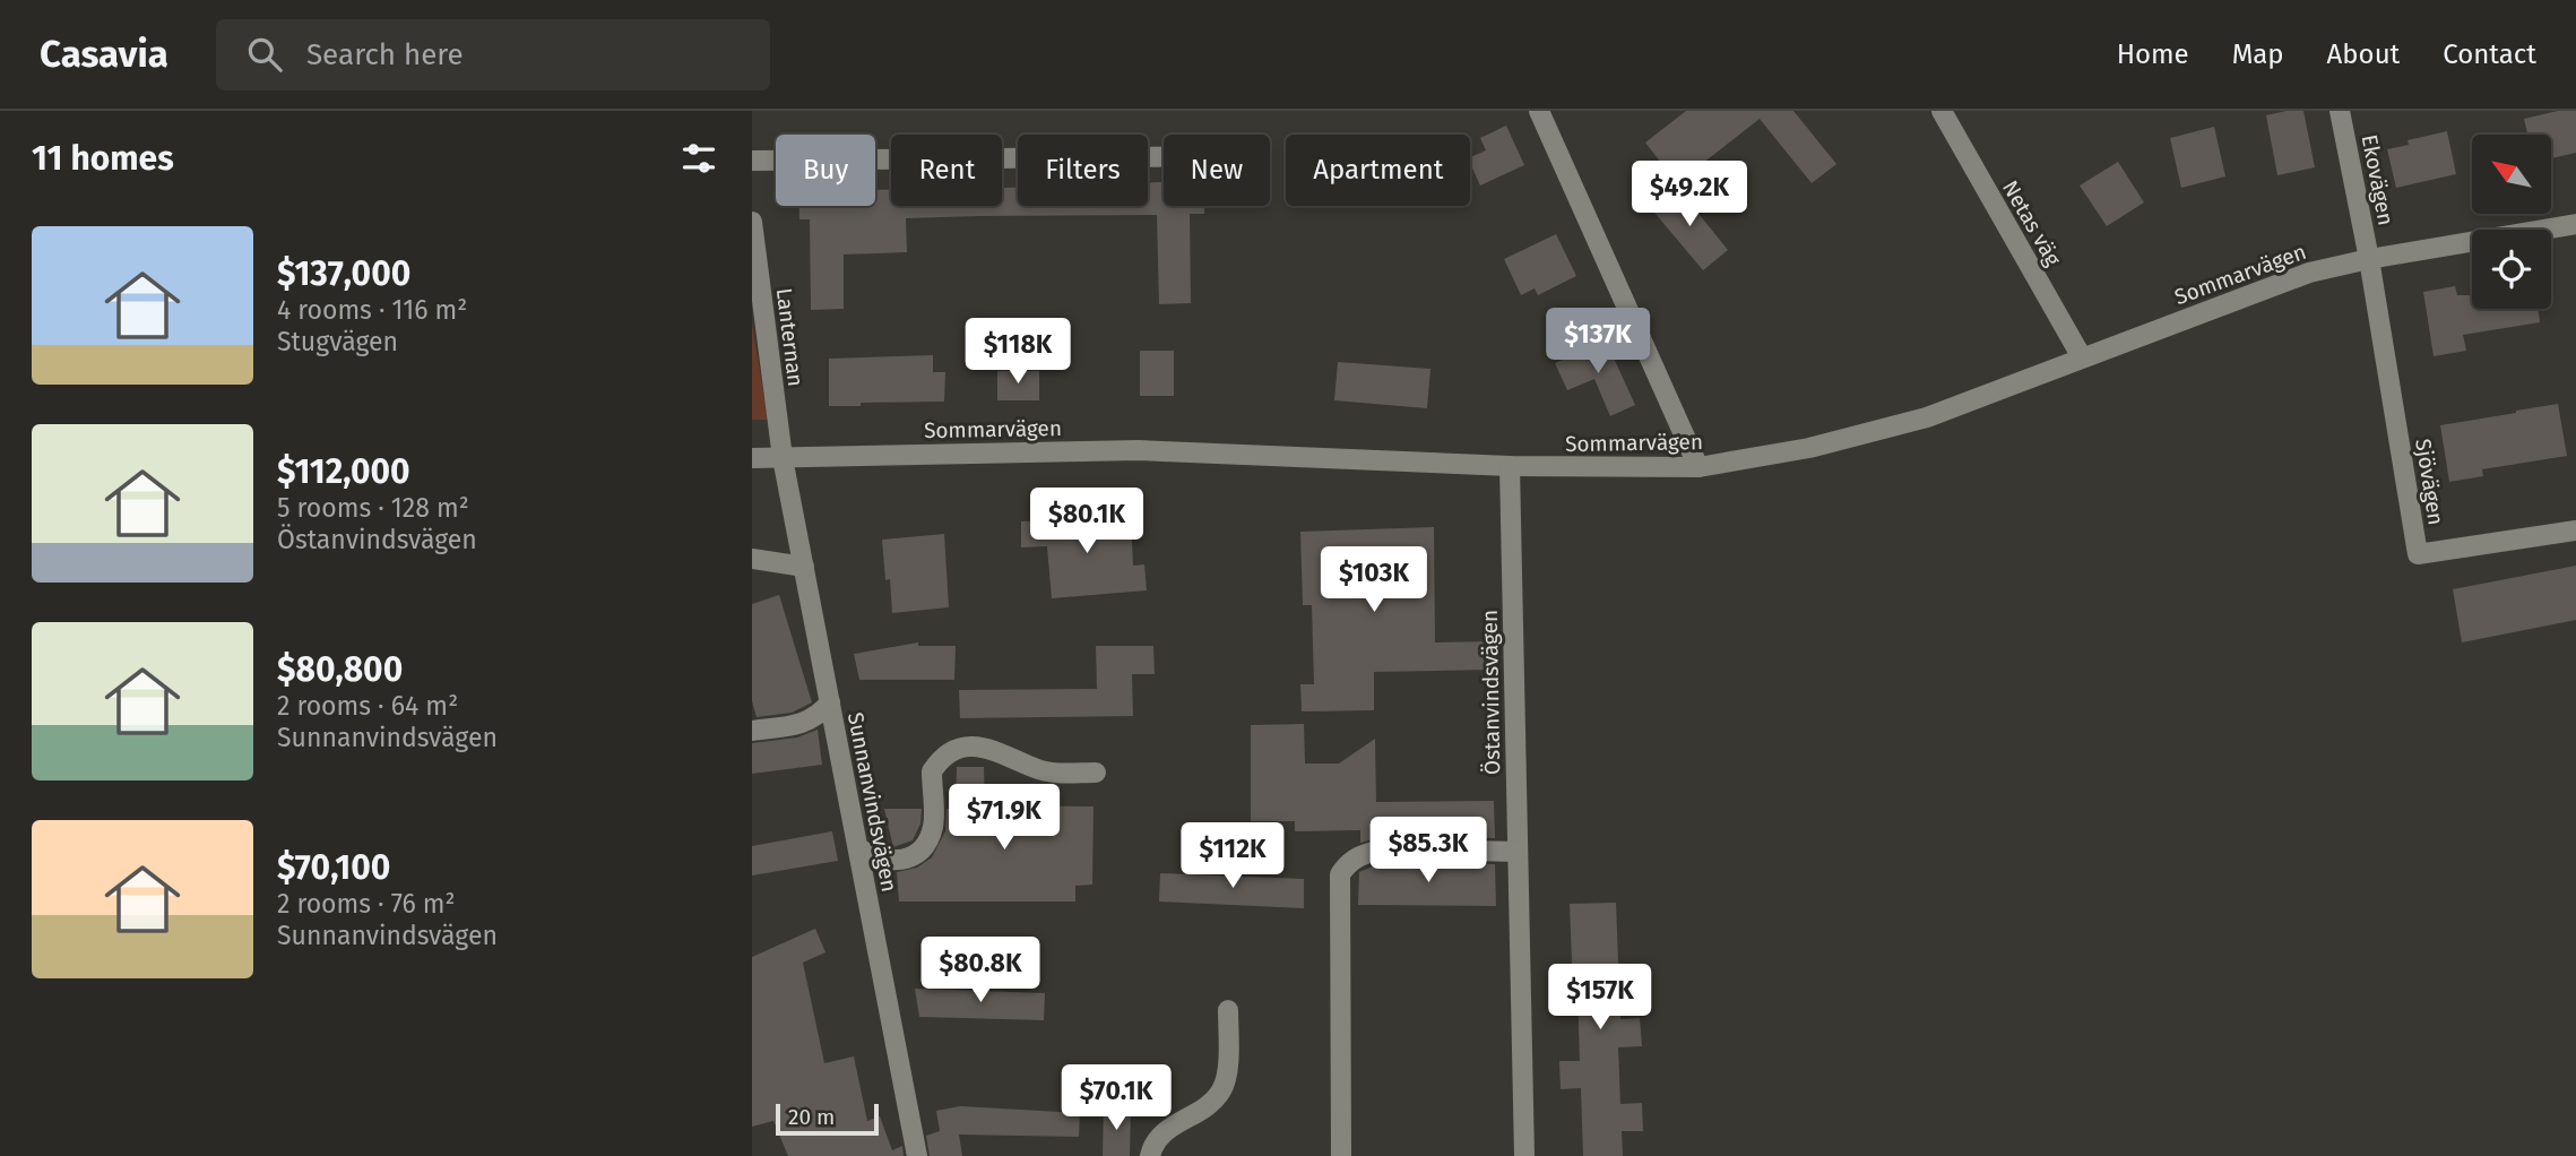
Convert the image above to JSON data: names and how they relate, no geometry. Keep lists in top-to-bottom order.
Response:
{
  "streets": {
    "street": [
      "Ekovägen",
      "Netas väg",
      "Sommarvägen",
      "Lanternan",
      "Sjövägen",
      "Östanvindsvägen",
      "Sunnanvindsvägen"
    ]
  },
  "crossings": [
    ["Ekovägen", "Sommarvägen"],
    ["Ekovägen", "Sjövägen"],
    ["Netas väg", "Sommarvägen"],
    ["Sommarvägen", "Lanternan"],
    ["Sommarvägen", "Sjövägen"],
    ["Sommarvägen", "Östanvindsvägen"],
    ["Sommarvägen", "Sunnanvindsvägen"],
    ["Lanternan", "Sunnanvindsvägen"]
  ],
  "scale_bar": "20 m",
  "north": "top left",
  "page": {
    "header": "Casavia",
    "search": "Search here",
    "nav": [
      "Home",
      "Map",
      "About",
      "Contact"
    ],
    "heading": "11 homes",
    "chip": [
      "Buy",
      "Rent",
      "Filters",
      "New",
      "Apartment"
    ],
    "price": [
      "$49.2K",
      "$137K",
      "$118K",
      "$80.1K",
      "$103K",
      "$71.9K",
      "$85.3K",
      "$112K",
      "$80.8K",
      "$157K",
      "$70.1K"
    ],
    "list": [
      {
        "name": "$137,000",
        "note": "4 rooms · 116 m² · Stugvägen"
      },
      {
        "name": "$112,000",
        "note": "5 rooms · 128 m² · Östanvindsvägen"
      },
      {
        "name": "$80,800",
        "note": "2 rooms · 64 m² · Sunnanvindsvägen"
      },
      {
        "name": "$70,100",
        "note": "2 rooms · 76 m² · Sunnanvindsvägen"
      }
    ],
    "scale": "20 m"
  }
}
